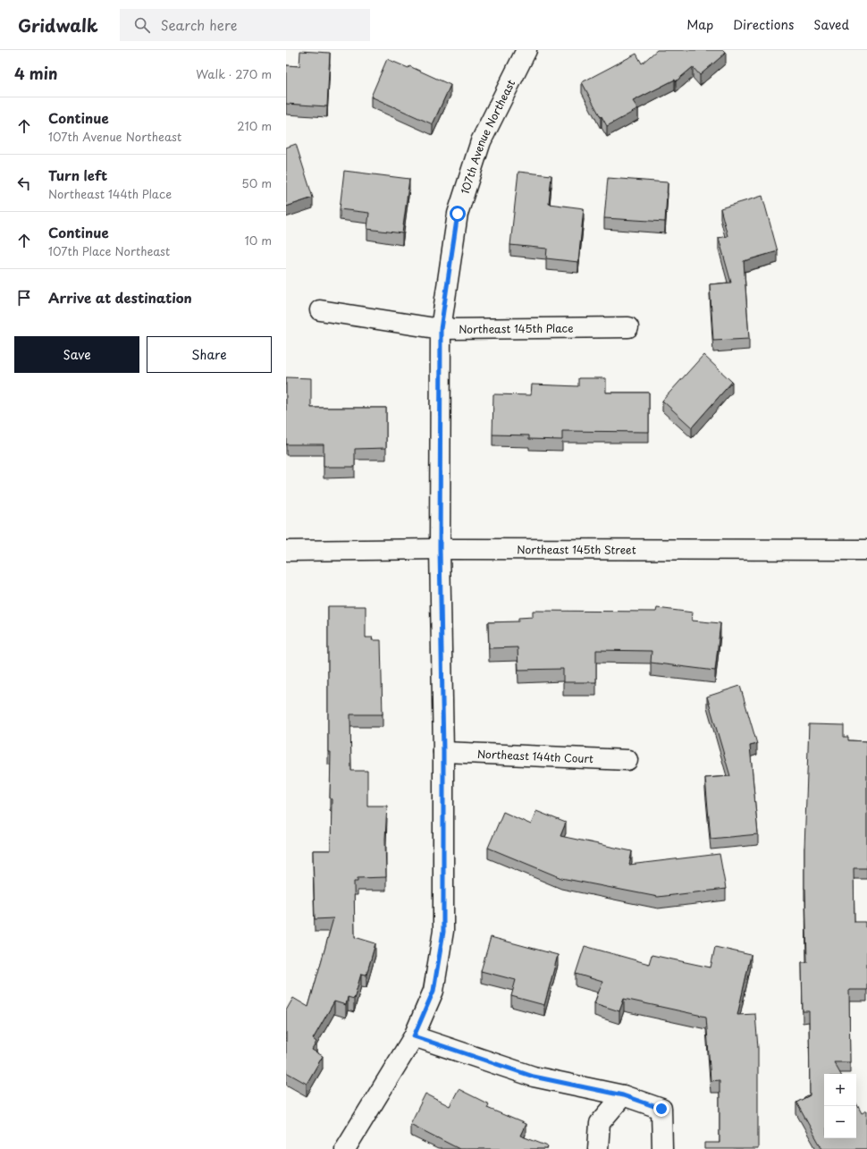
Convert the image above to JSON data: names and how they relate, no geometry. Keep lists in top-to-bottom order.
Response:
{
  "streets": {
    "street": [
      "107th Avenue Northeast",
      "Northeast 145th Place",
      "Northeast 145th Street",
      "Northeast 144th Court"
    ]
  },
  "crossings": [
    ["107th Avenue Northeast", "Northeast 145th Place"],
    ["107th Avenue Northeast", "Northeast 145th Street"],
    ["107th Avenue Northeast", "Northeast 144th Court"]
  ],
  "page": {
    "header": "Gridwalk",
    "search": "Search here",
    "nav": ["Map", "Directions", "Saved"],
    "heading": ["4 min", "Walk · 270 m"],
    "list": [
      ["Continue", "107th Avenue Northeast", "210 m"],
      ["Turn left", "Northeast 144th Place", "50 m"],
      ["Continue", "107th Place Northeast", "10 m"],
      "Arrive at destination"
    ],
    "buttons": ["Save", "Share"],
    "map_buttons": ["+", "−"]
  }
}
